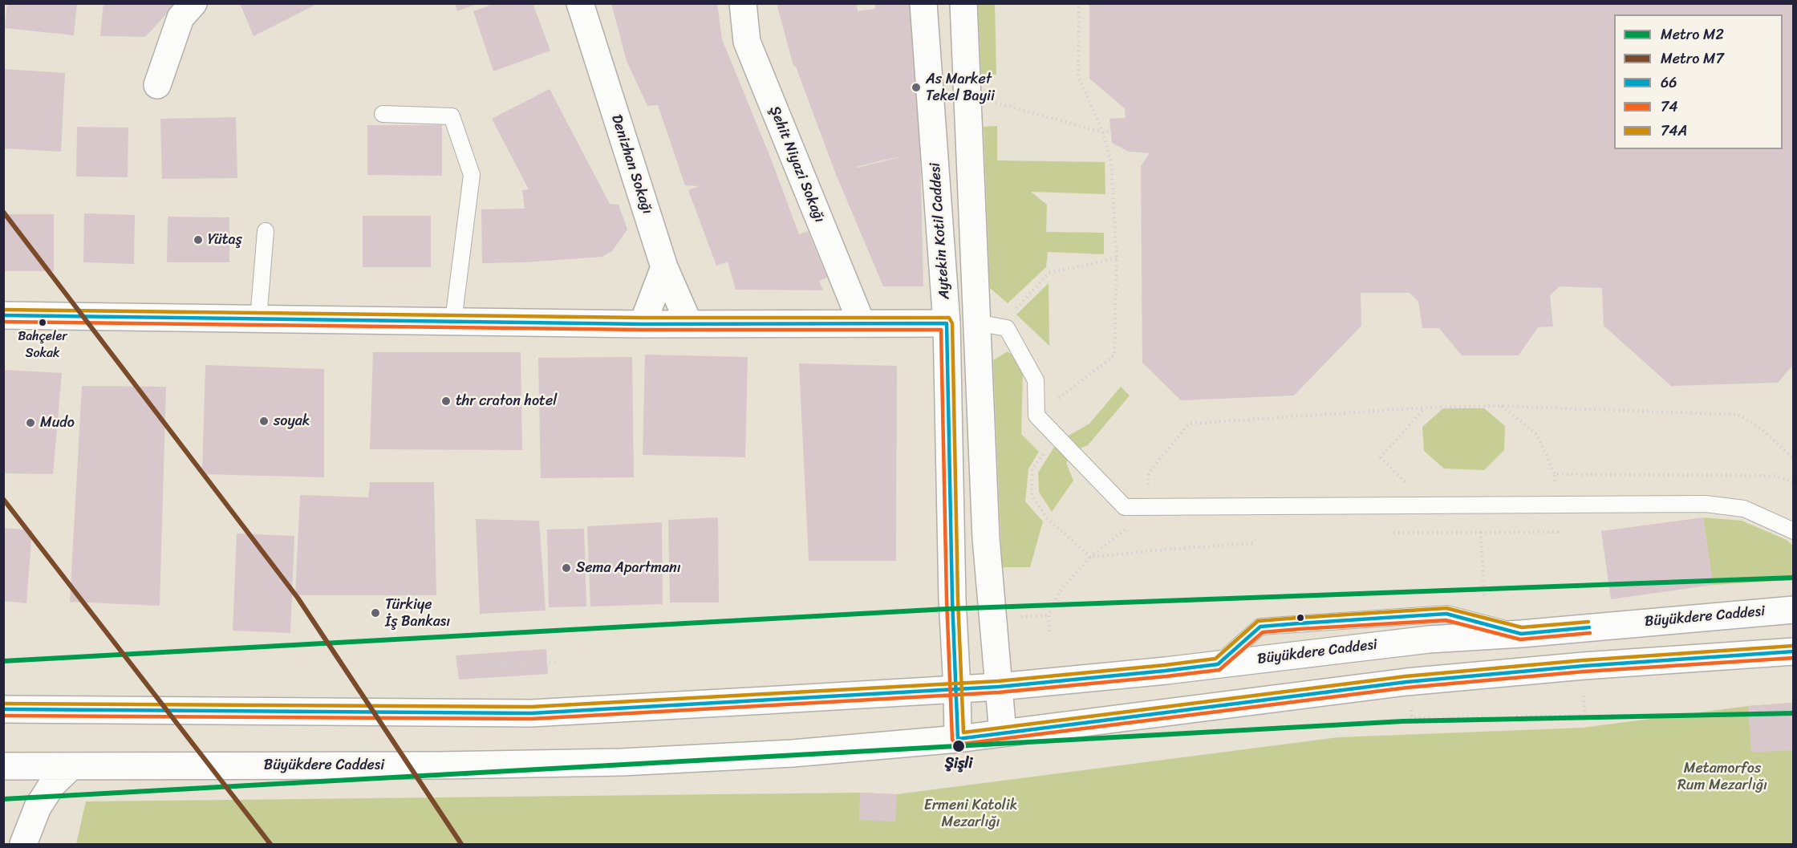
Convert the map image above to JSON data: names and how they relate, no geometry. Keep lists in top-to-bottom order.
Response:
{
  "streets": {
    "main road": [
      "Denizhan Sokağı",
      "Şehit Niyazi Sokağı",
      "Aytekin Kotil Caddesi",
      "Büyükdere Caddesi"
    ]
  },
  "crossings": [
    ["Aytekin Kotil Caddesi", "Büyükdere Caddesi"]
  ],
  "parks": ["Metamorfos Rum Mezarlığı", "Ermeni Katolik Mezarlığı"],
  "places": [
    "As Market Tekel Bayii",
    "Yütaş",
    "Bahçeler Sokak",
    "thr craton hotel",
    "soyak",
    "Mudo",
    "Sema Apartmanı",
    "Türkiye İş Bankası",
    "Şişli"
  ],
  "lines": [
    "metro line M7",
    "transit line 74A",
    "transit line 66",
    "transit line 74",
    "metro line M2"
  ],
  "legend": [
    "Metro M2",
    "Metro M7",
    "66",
    "74",
    "74A"
  ]
}
